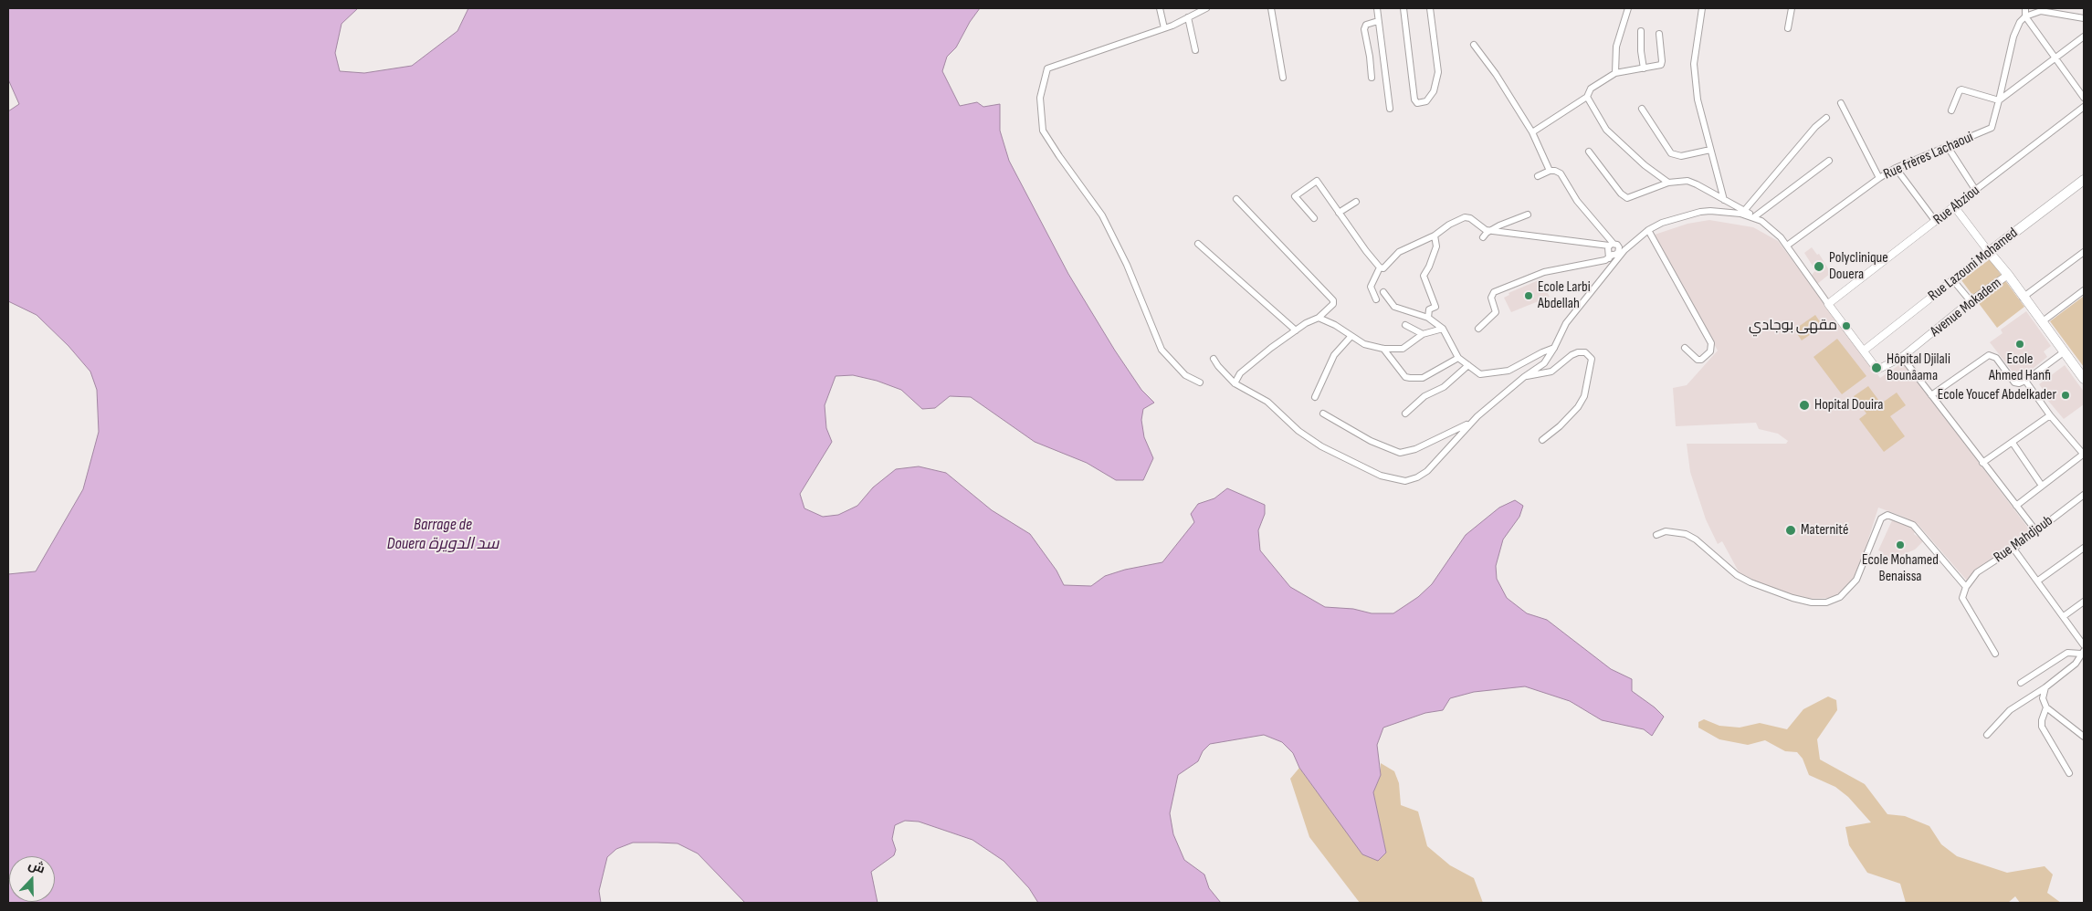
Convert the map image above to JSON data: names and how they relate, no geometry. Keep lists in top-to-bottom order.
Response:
{
  "streets": {
    "main road": ["Rue Lazouni Mohamed"],
    "street": [
      "Rue frères Lachaoui",
      "Rue Abziou",
      "Avenue Mokadem",
      "Rue Mahdjoub"
    ]
  },
  "crossings": [
    ["Rue Lazouni Mohamed", "Avenue Mokadem"]
  ],
  "water": ["Barrage de Douera سد الدويرة"],
  "places": [
    "Polyclinique Douera",
    "Ecole Larbi Abdellah",
    "مقهى بوجادي",
    "Ecole Ahmed Hanfi",
    "Hôpital Djilali Bounâama",
    "Ecole Youcef Abdelkader",
    "Hopital Douira",
    "Maternité",
    "Ecole Mohamed Benaissa"
  ],
  "north": "top"
}
